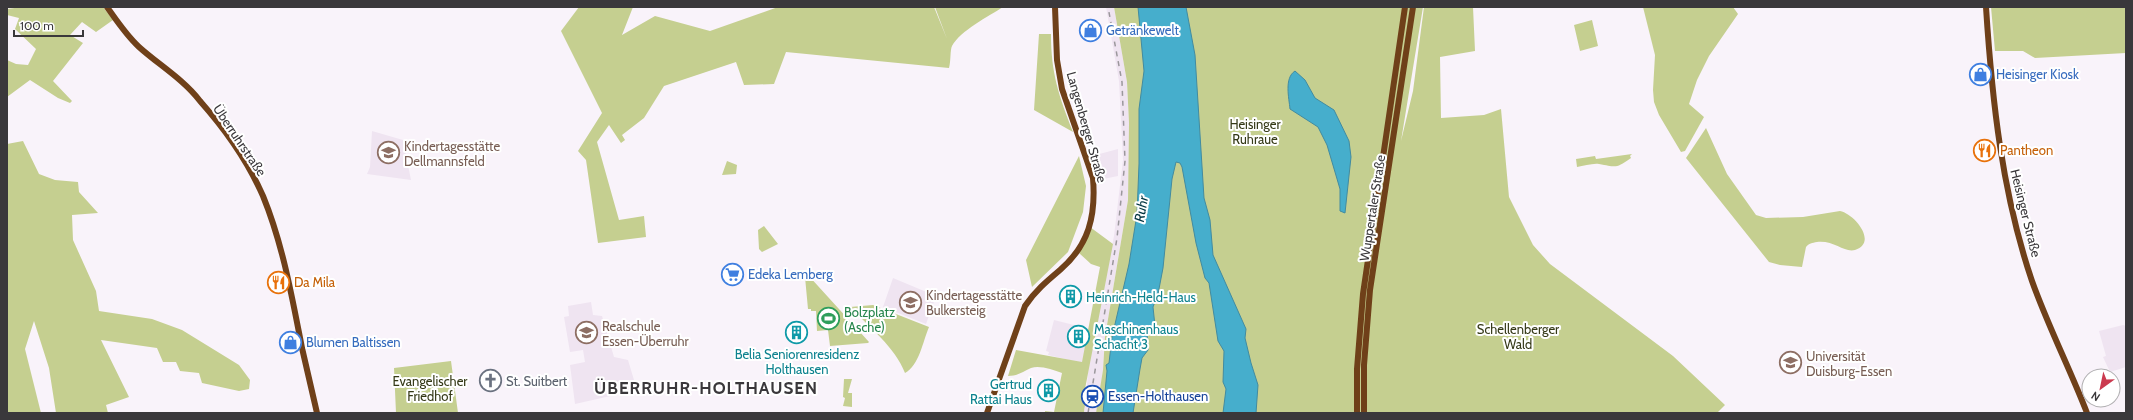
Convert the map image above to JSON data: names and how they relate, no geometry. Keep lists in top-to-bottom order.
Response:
{
  "streets": {
    "main road": [
      "Langenberger Straße",
      "Überruhrstraße",
      "Wuppertaler Straße",
      "Heisinger Straße"
    ]
  },
  "districts": ["ÜBERRUHR-HOLTHAUSEN"],
  "water": ["Ruhr"],
  "parks": ["Heisinger Ruhraue", "Schellenberger Wald", "Evangelischer Friedhof"],
  "places": {
    "shop": ["Getränkewelt", "Heisinger Kiosk", "Blumen Baltissen"],
    "restaurant": ["Pantheon", "Da Mila"],
    "school or university": [
      "Kindertagesstätte Dellmannsfeld",
      "Kindertagesstätte Bulkersteig",
      "Realschule Essen-Überruhr",
      "Universität Duisburg-Essen"
    ],
    "supermarket": ["Edeka Lemberg"],
    "building": [
      "Heinrich-Held-Haus",
      "Belia Seniorenresidenz Holthausen",
      "Maschinenhaus Schacht 3",
      "Gertrud Rattai Haus"
    ],
    "sports": ["Bolzplatz (Asche)"],
    "church": ["St. Suitbert"],
    "station": ["Essen-Holthausen"]
  },
  "scale_bar": "100 m",
  "north": "bottom left"
}
